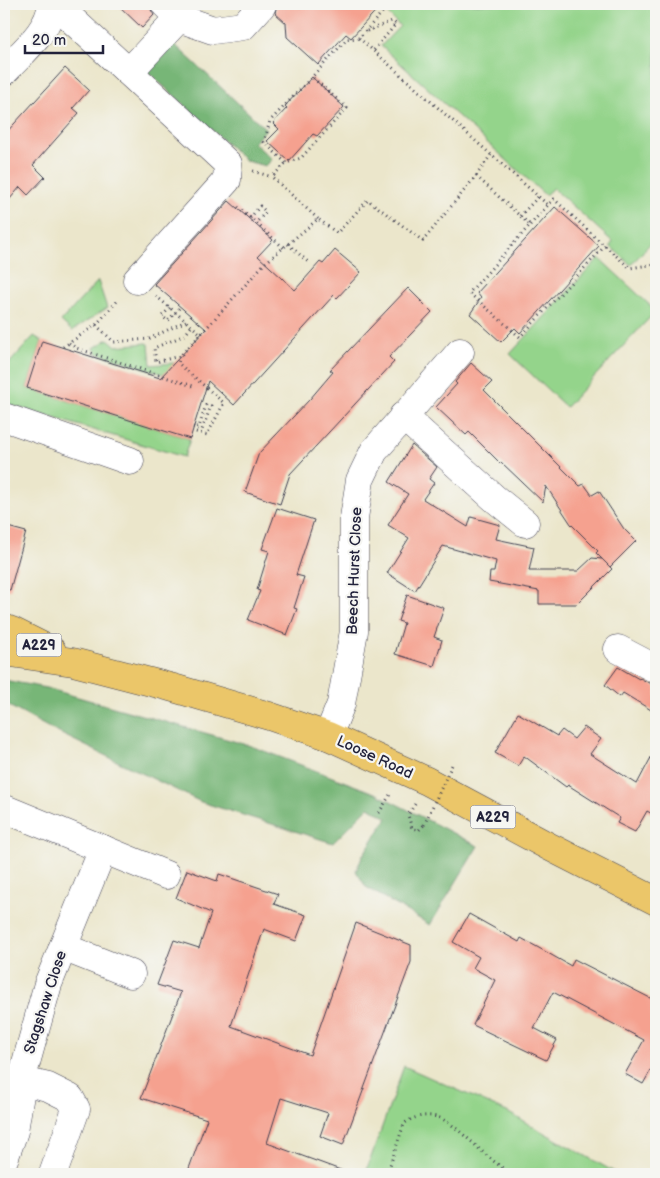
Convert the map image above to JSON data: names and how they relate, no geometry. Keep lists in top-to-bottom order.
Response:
{
  "streets": {
    "highway": ["A229", "Loose Road"],
    "street": ["Beech Hurst Close", "Stagshaw Close"]
  },
  "crossings": [
    ["Beech Hurst Close", "Loose Road"]
  ],
  "scale_bar": "20 m"
}
